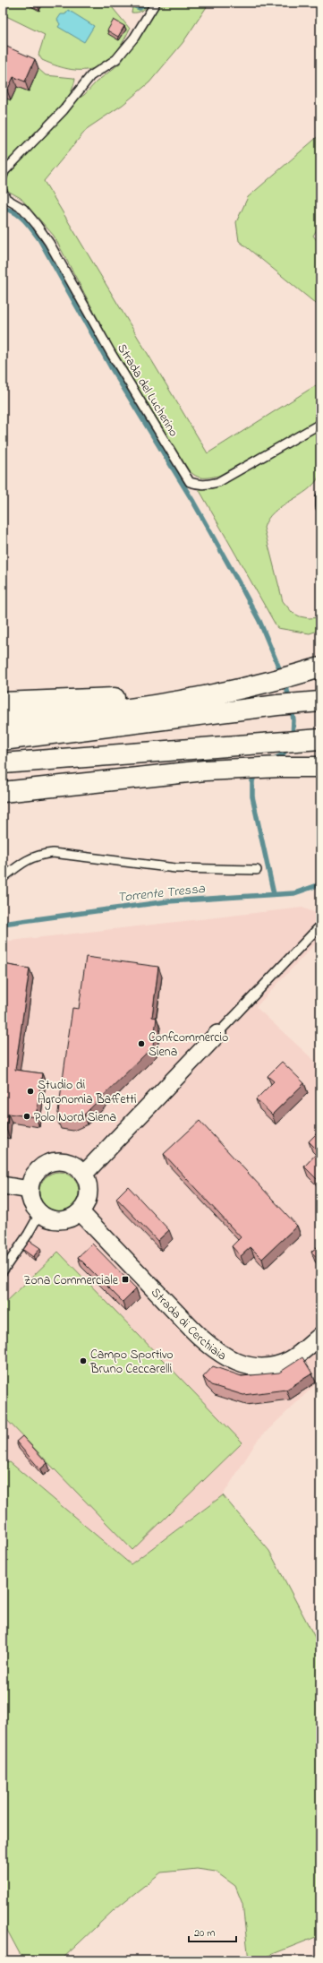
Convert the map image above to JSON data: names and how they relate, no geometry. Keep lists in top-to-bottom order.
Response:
{
  "streets": {
    "street": ["Strada di Cerchiaia"],
    "lane": ["Strada del Lucherino"]
  },
  "water": ["Torrente Tressa"],
  "places": {
    "other": [
      "Confcommercio Siena",
      "Studio di Agronomia Baffetti",
      "Polo Nord Siena",
      "Campo Sportivo Bruno Ceccarelli"
    ],
    "transit": ["Zona Commerciale"]
  },
  "scale_bar": "20 m"
}
